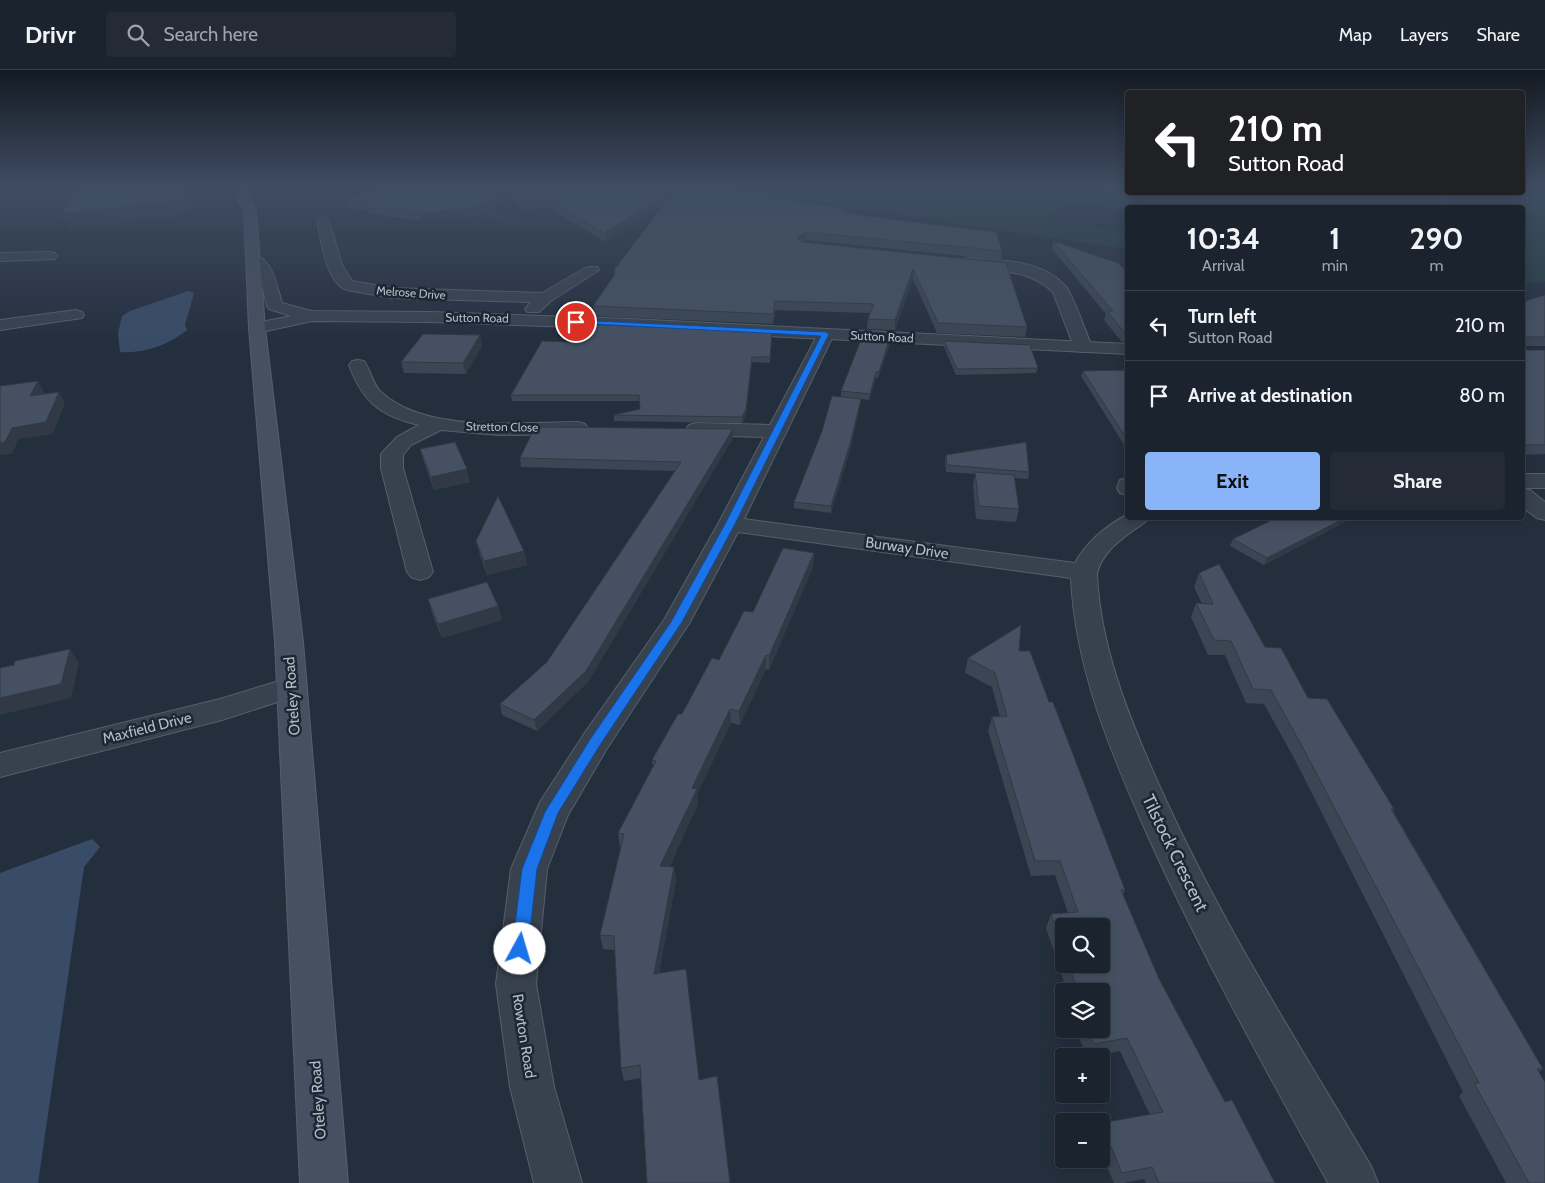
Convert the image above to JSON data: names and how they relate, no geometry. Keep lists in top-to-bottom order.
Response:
{
  "streets": {
    "main road": ["Oteley Road"],
    "street": [
      "Melrose Drive",
      "Sutton Road",
      "Stretton Close",
      "Burway Drive",
      "Maxfield Drive",
      "Tilstock Crescent",
      "Rowton Road"
    ]
  },
  "crossings": [
    ["Sutton Road", "Oteley Road"],
    ["Sutton Road", "Rowton Road"],
    ["Burway Drive", "Tilstock Crescent"],
    ["Burway Drive", "Rowton Road"],
    ["Oteley Road", "Maxfield Drive"]
  ],
  "page": {
    "header": "Drivr",
    "search": "Search here",
    "nav": ["Map", "Layers", "Share"],
    "turn": ["210 m", "Sutton Road"],
    "eta": [
      "10:34",
      "Arrival",
      "1",
      "min",
      "290",
      "m"
    ],
    "list": [
      {
        "name": "Turn left",
        "note": "Sutton Road",
        "value": "210 m"
      },
      {
        "name": "Arrive at destination",
        "value": "80 m"
      }
    ],
    "buttons": ["Exit", "Share"],
    "map_buttons": ["+", "−"]
  }
}
